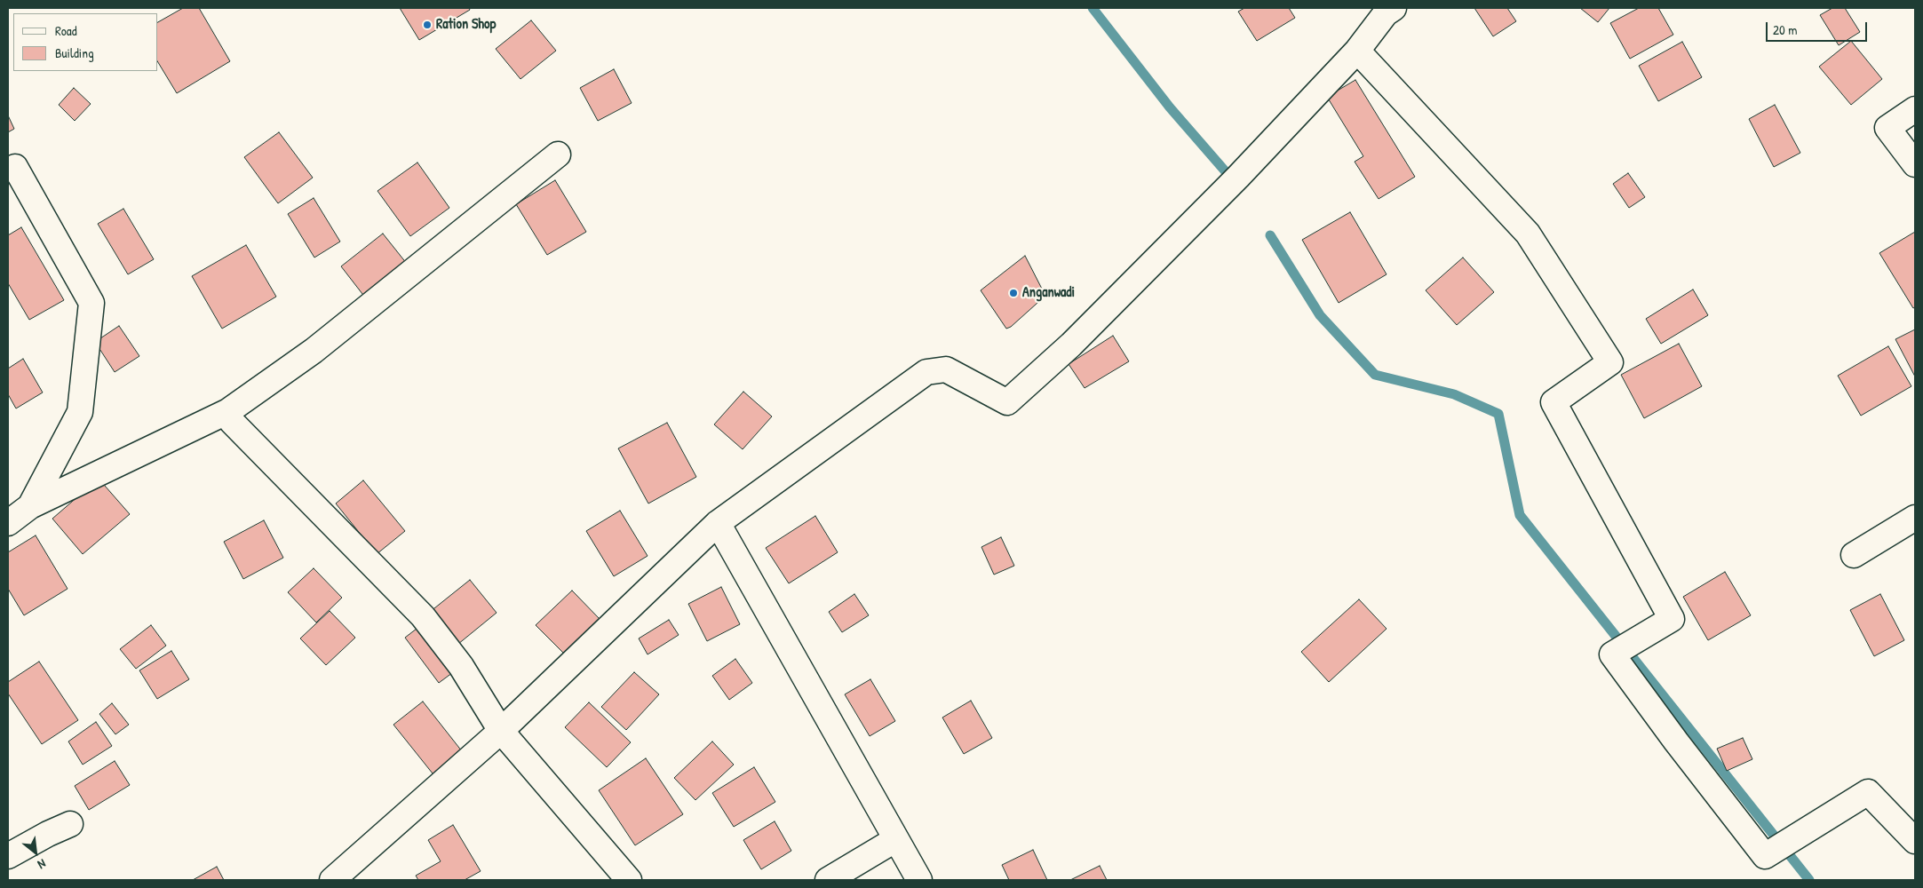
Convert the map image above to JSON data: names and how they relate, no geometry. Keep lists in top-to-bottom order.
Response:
{
  "places": ["Ration Shop", "Anganwadi"],
  "legend": ["Road", "Building"],
  "scale_bar": "20 m",
  "north": "bottom right"
}
